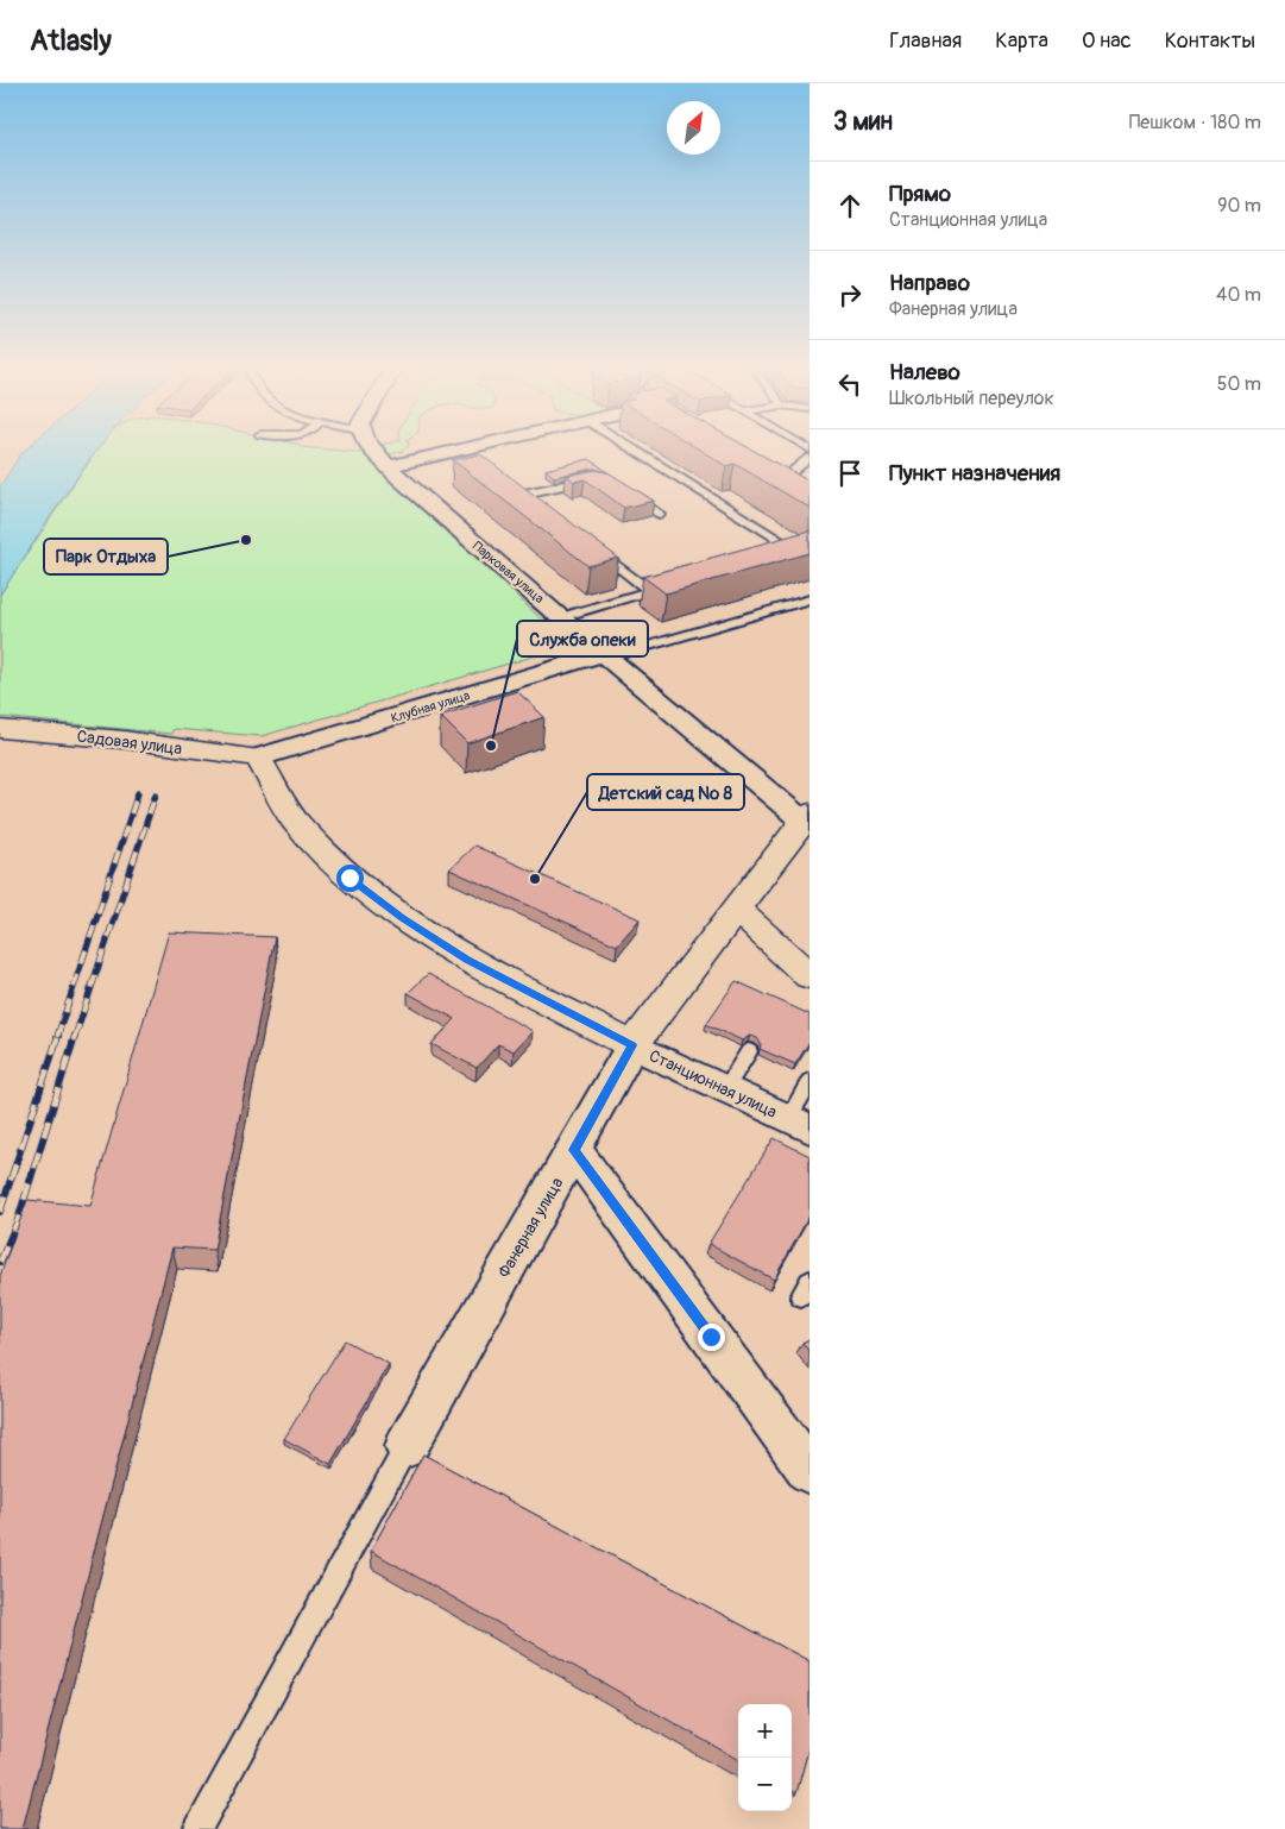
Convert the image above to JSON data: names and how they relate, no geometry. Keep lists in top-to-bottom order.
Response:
{
  "streets": {
    "street": [
      "Парковая улица",
      "Клубная улица",
      "Садовая улица",
      "Станционная улица",
      "Фанерная улица"
    ]
  },
  "crossings": [
    ["Парковая улица", "Клубная улица"],
    ["Парковая улица", "Фанерная улица"],
    ["Клубная улица", "Садовая улица"],
    ["Клубная улица", "Станционная улица"],
    ["Садовая улица", "Станционная улица"],
    ["Станционная улица", "Фанерная улица"]
  ],
  "places": ["Парк Отдыха", "Служба опеки", "Детский сад № 8"],
  "north": "top right",
  "page": {
    "header": "Atlasly",
    "nav": [
      "Главная",
      "Карта",
      "О нас",
      "Контакты"
    ],
    "heading": ["3 мин", "Пешком · 180 m"],
    "list": [
      ["Прямо", "Станционная улица", "90 m"],
      ["Направо", "Фанерная улица", "40 m"],
      ["Налево", "Школьный переулок", "50 m"],
      "Пункт назначения"
    ],
    "map_buttons": ["+", "−"]
  }
}
